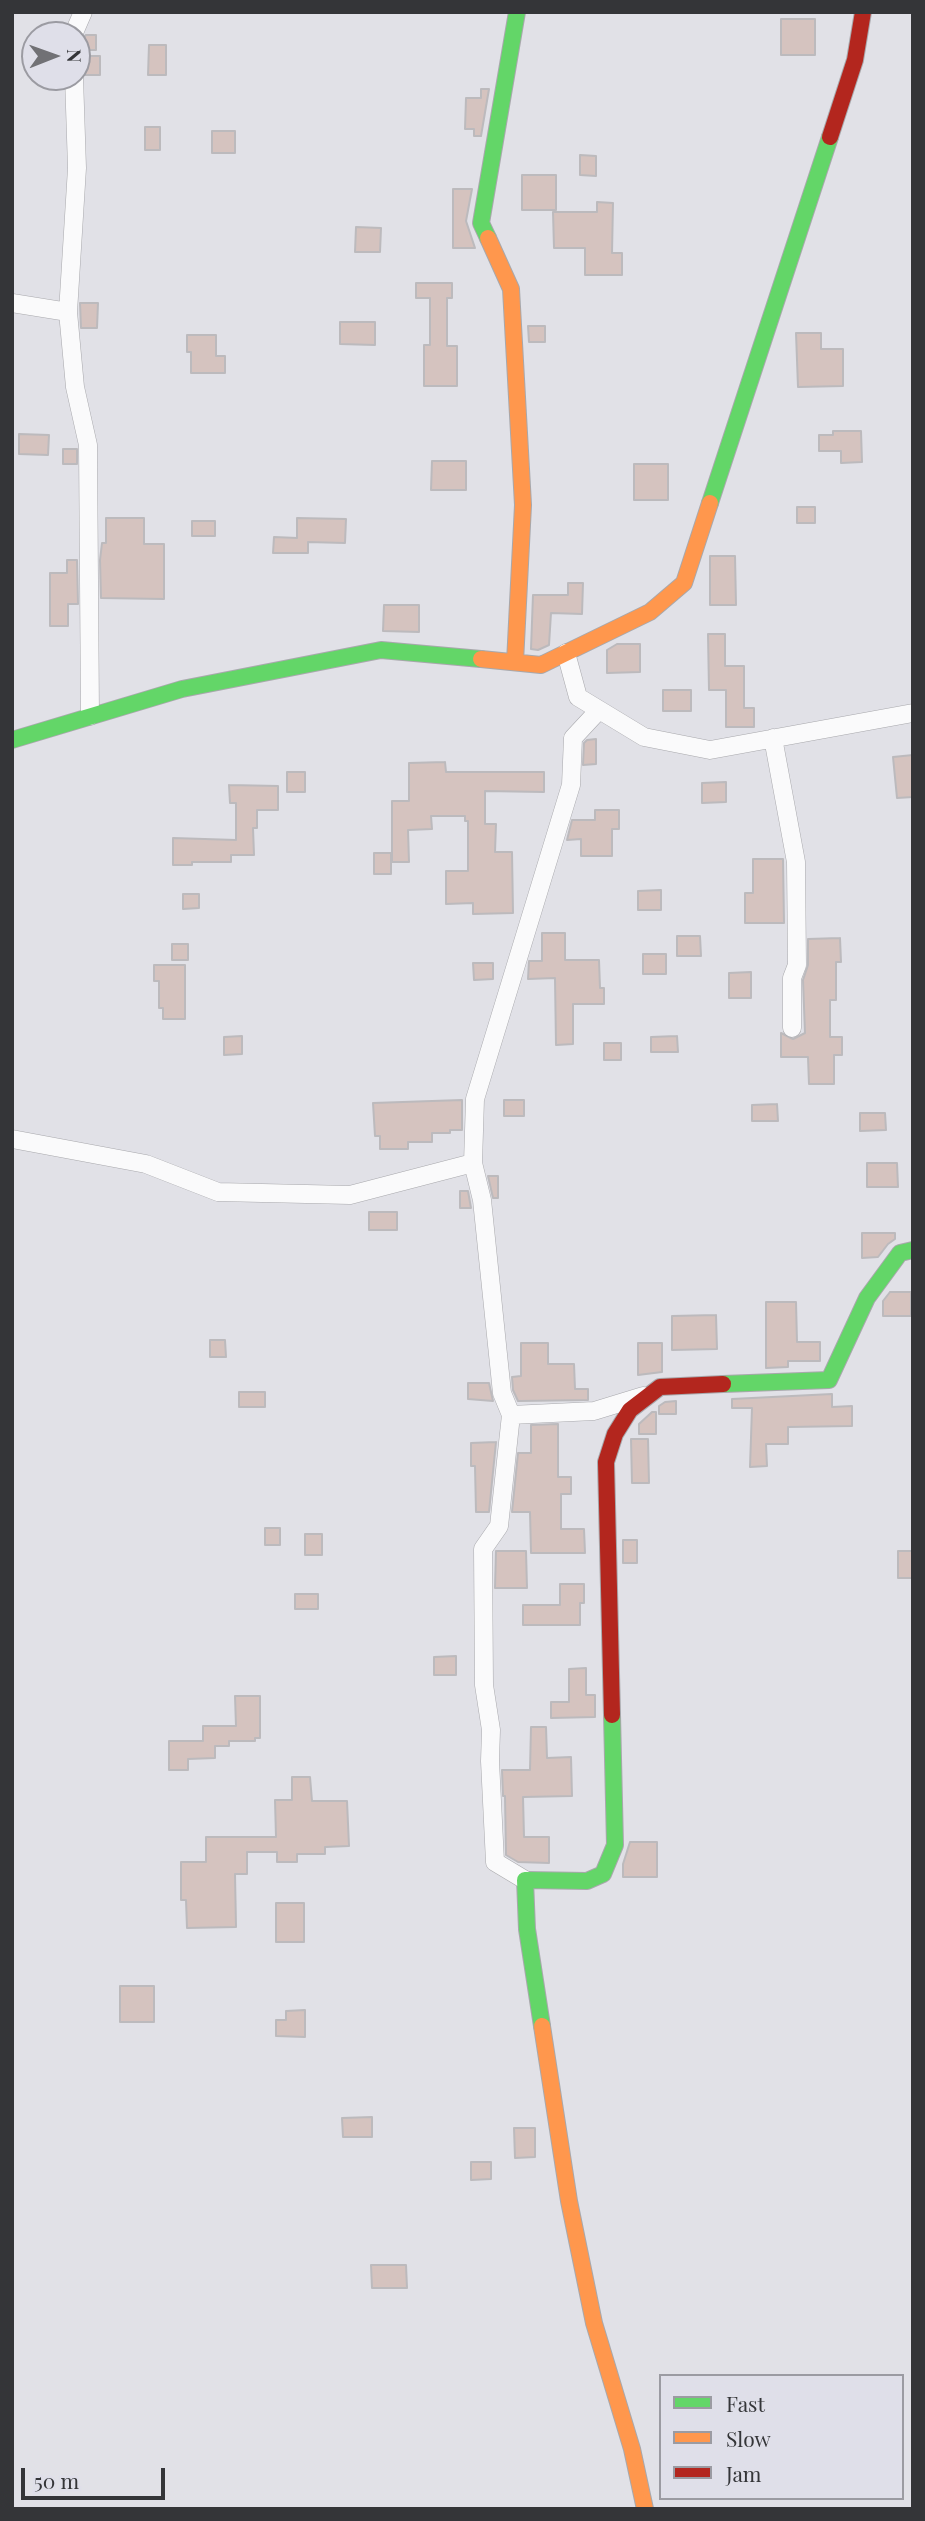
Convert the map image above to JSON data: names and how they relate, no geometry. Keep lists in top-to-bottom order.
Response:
{
  "legend": ["Fast", "Slow", "Jam"],
  "scale_bar": "50 m",
  "north": "right"
}
